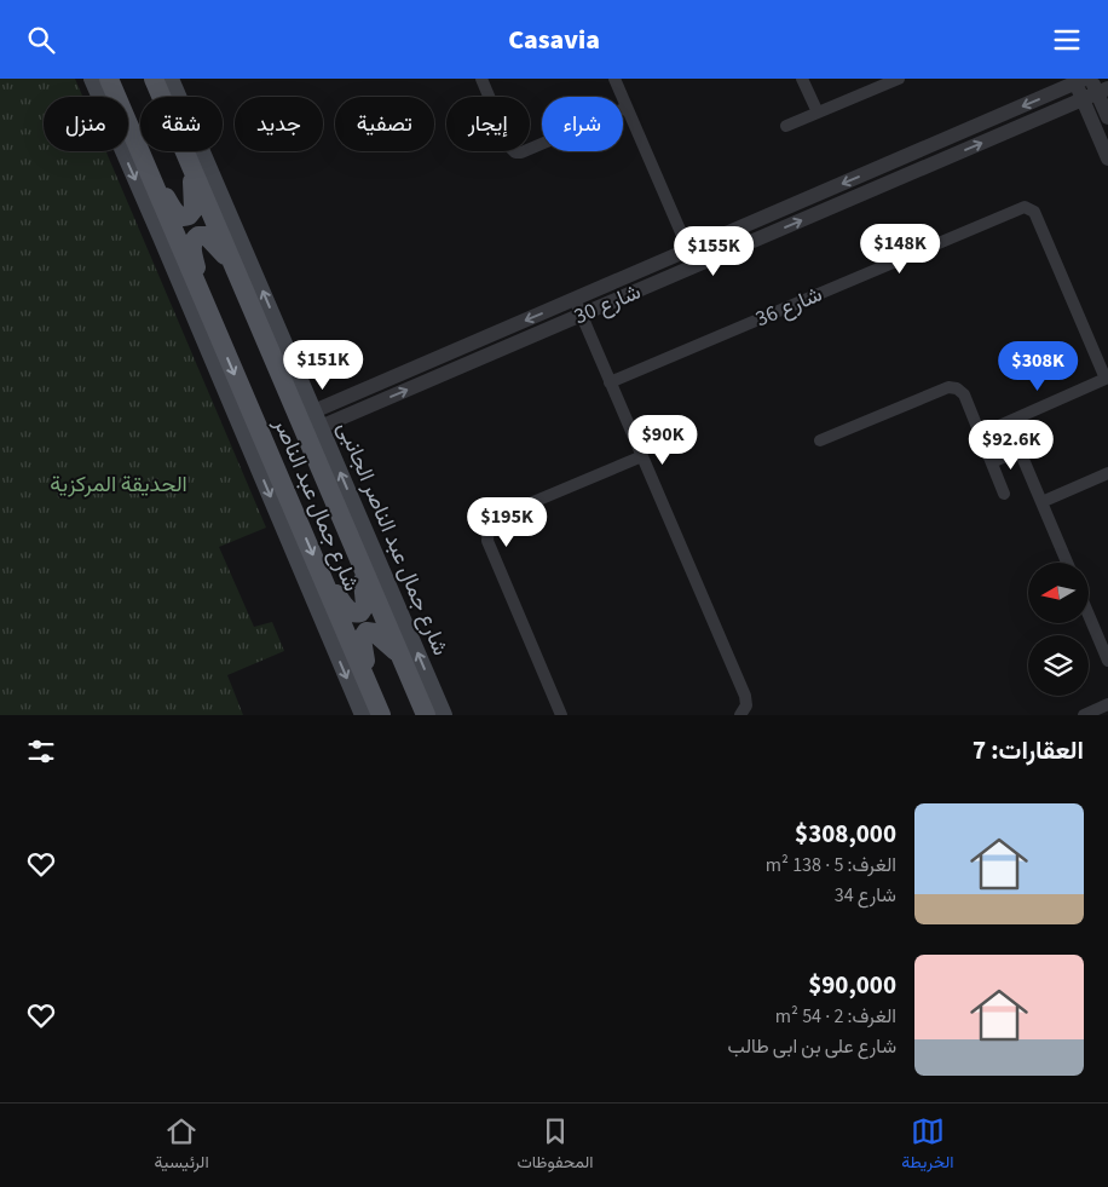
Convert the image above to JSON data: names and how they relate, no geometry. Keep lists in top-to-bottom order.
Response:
{
  "streets": {
    "main road": ["شارع جمال عبد الناصر", "شارع جمال عبد الناصر الجانبى"],
    "street": ["شارع 30", "شارع 36"]
  },
  "crossings": [
    ["شارع 30", "شارع جمال عبد الناصر"],
    ["شارع 30", "شارع جمال عبد الناصر الجانبى"],
    ["شارع جمال عبد الناصر", "شارع جمال عبد الناصر الجانبى"]
  ],
  "parks": ["الحديقة المركزية"],
  "north": "left",
  "page": {
    "header": "Casavia",
    "chip": [
      "شراء",
      "إيجار",
      "تصفية",
      "جديد",
      "شقة",
      "منزل"
    ],
    "price": [
      "$148K",
      "$155K",
      "$151K",
      "$308K",
      "$90K",
      "$92.6K",
      "$195K"
    ],
    "heading": "العقارات: 7",
    "list": [
      {
        "name": "$308,000",
        "note": "الغرف: 5 · 138 m² · شارع 34"
      },
      {
        "name": "$90,000",
        "note": "الغرف: 2 · 54 m² · شارع على بن ابى طالب"
      }
    ],
    "tabs": ["الخريطة", "المحفوظات", "الرئيسية"]
  }
}
